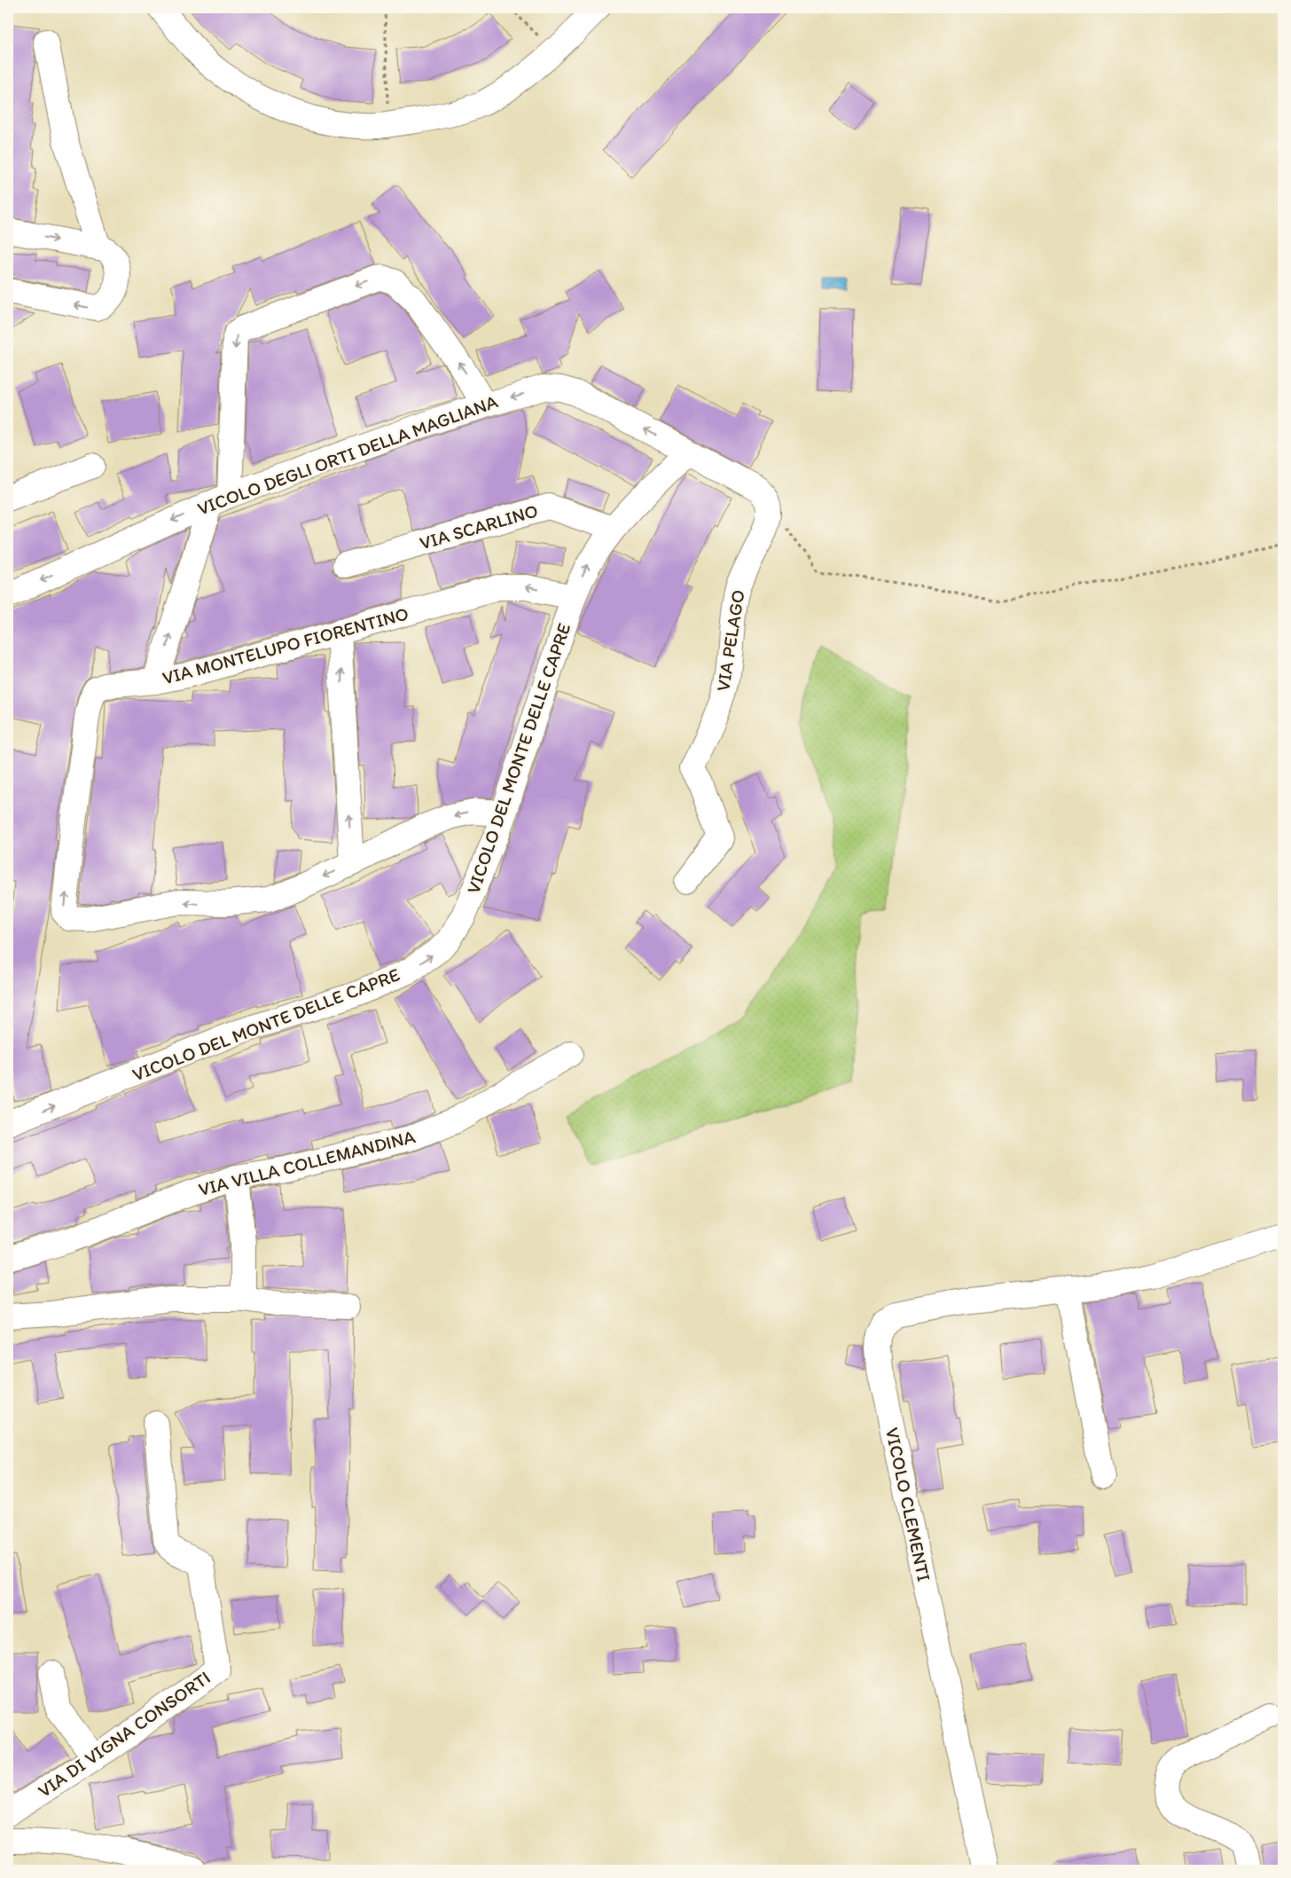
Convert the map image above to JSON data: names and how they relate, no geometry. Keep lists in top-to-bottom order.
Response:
{
  "streets": {
    "street": [
      "VICOLO DEGLI ORTI DELLA MAGLIANA",
      "VIA SCARLINO",
      "VIA PELAGO",
      "VIA MONTELUPO FIORENTINO",
      "VICOLO DEL MONTE DELLE CAPRE",
      "VIA VILLA COLLEMANDINA",
      "VICOLO CLEMENTI",
      "VIA DI VIGNA CONSORTI"
    ]
  },
  "crossings": [
    ["VICOLO DEGLI ORTI DELLA MAGLIANA", "VICOLO DEL MONTE DELLE CAPRE"],
    ["VIA SCARLINO", "VICOLO DEL MONTE DELLE CAPRE"],
    ["VIA MONTELUPO FIORENTINO", "VICOLO DEL MONTE DELLE CAPRE"]
  ],
  "one_way": ["VICOLO DEGLI ORTI DELLA MAGLIANA", "VICOLO DEL MONTE DELLE CAPRE"]
}
